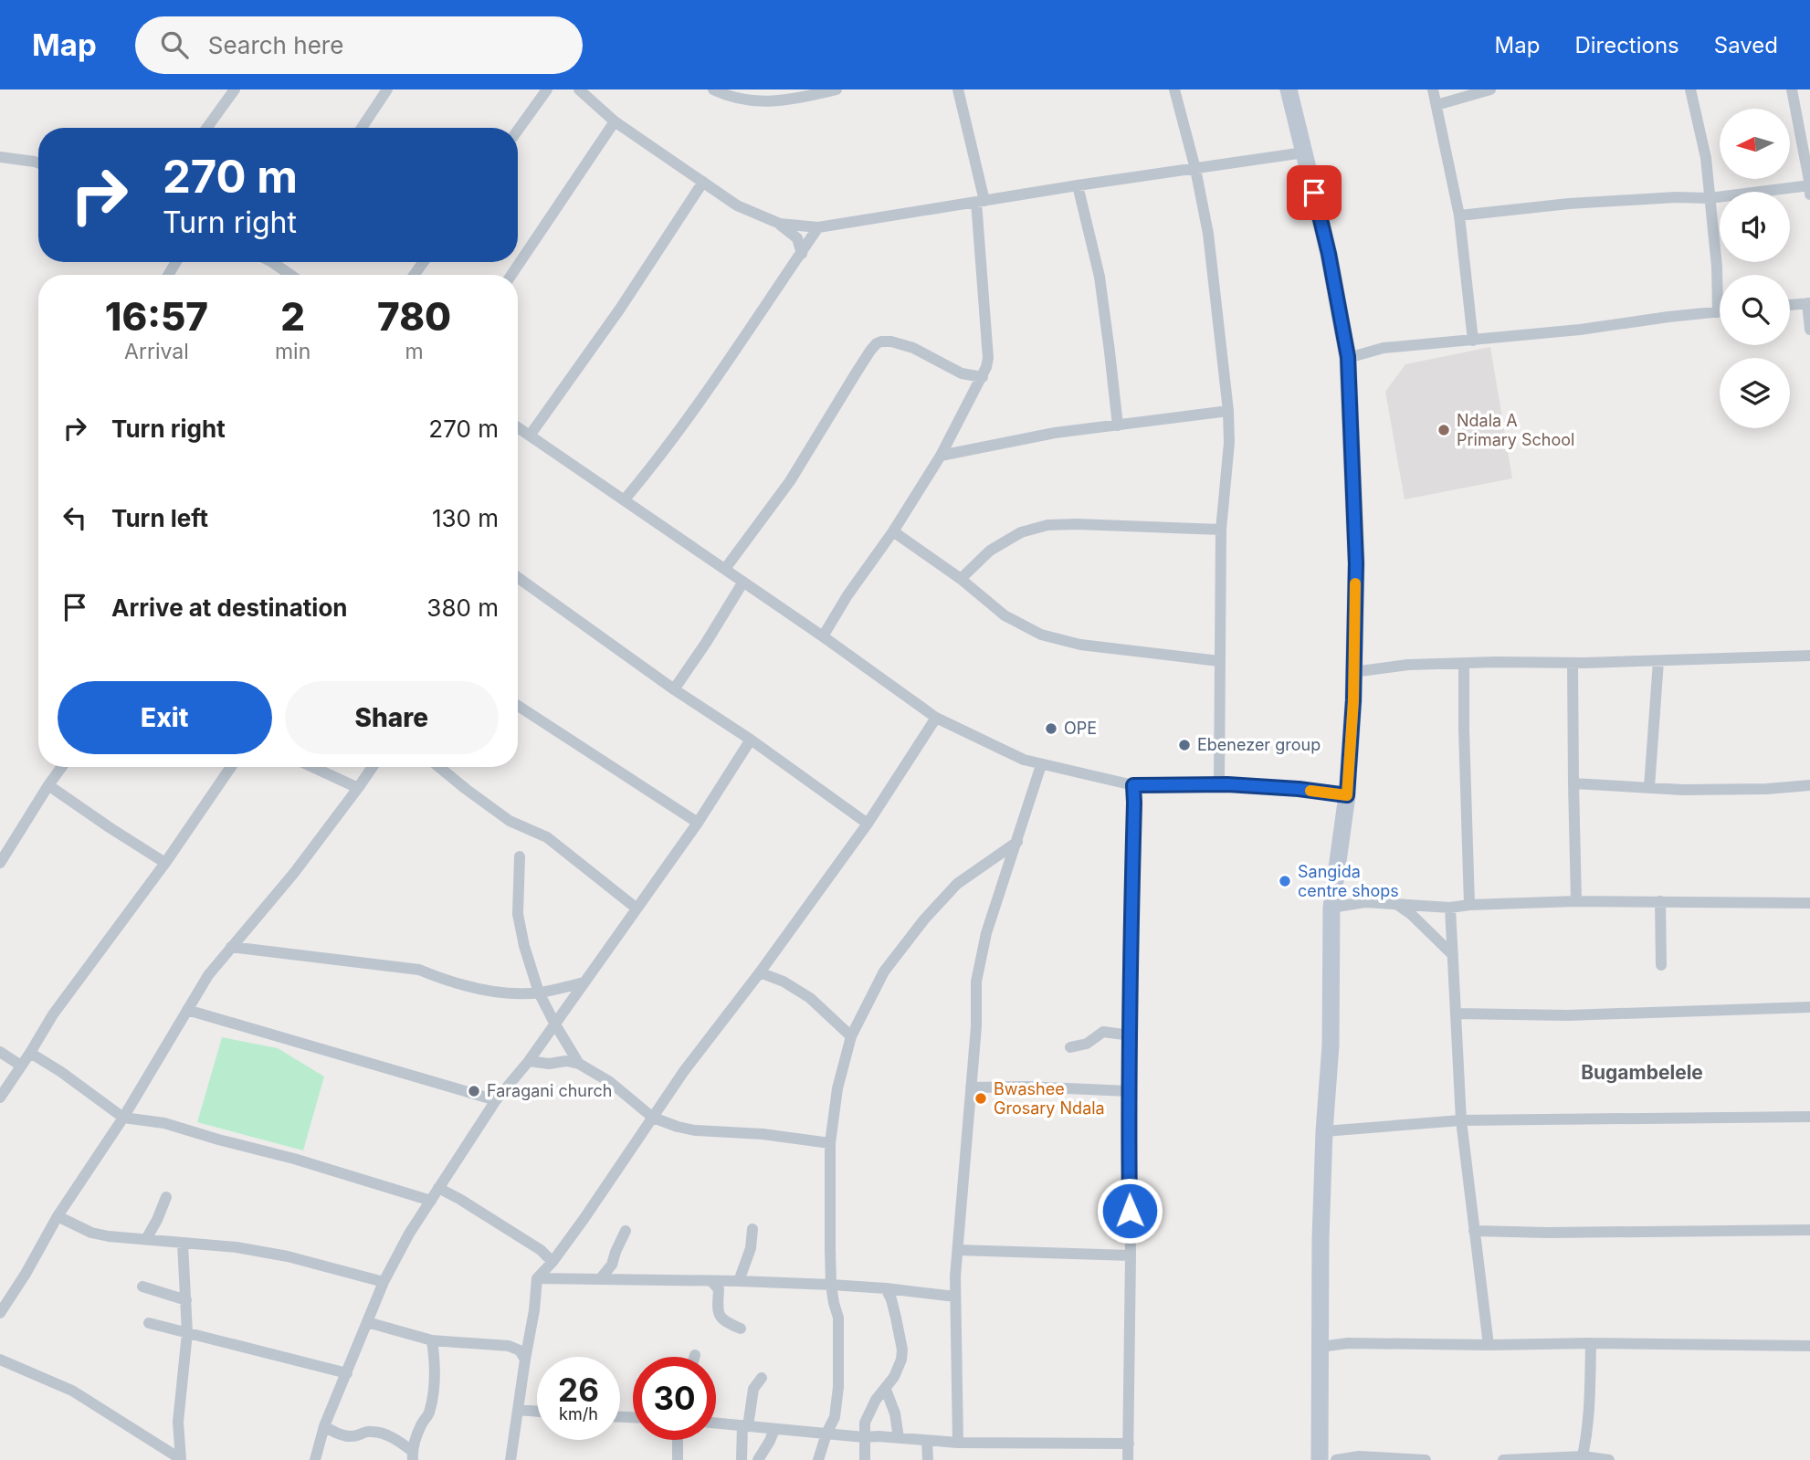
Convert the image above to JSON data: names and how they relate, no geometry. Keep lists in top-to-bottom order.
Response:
{
  "districts": ["Bugambelele"],
  "places": [
    "Ndala A Primary School",
    "OPE",
    "Ebenezer group",
    "Sangida centre shops",
    "Faragani church",
    "Bwashee Grosary Ndala"
  ],
  "north": "left",
  "page": {
    "header": "Map",
    "search": "Search here",
    "nav": ["Map", "Directions", "Saved"],
    "turn": ["270 m", "Turn right"],
    "eta": [
      "16:57",
      "Arrival",
      "2",
      "min",
      "780",
      "m"
    ],
    "list": [
      {
        "name": "Turn right",
        "value": "270 m"
      },
      {
        "name": "Turn left",
        "value": "130 m"
      },
      {
        "name": "Arrive at destination",
        "value": "380 m"
      }
    ],
    "buttons": ["Exit", "Share"],
    "speed": "26 km/h",
    "limit": "30"
  }
}
